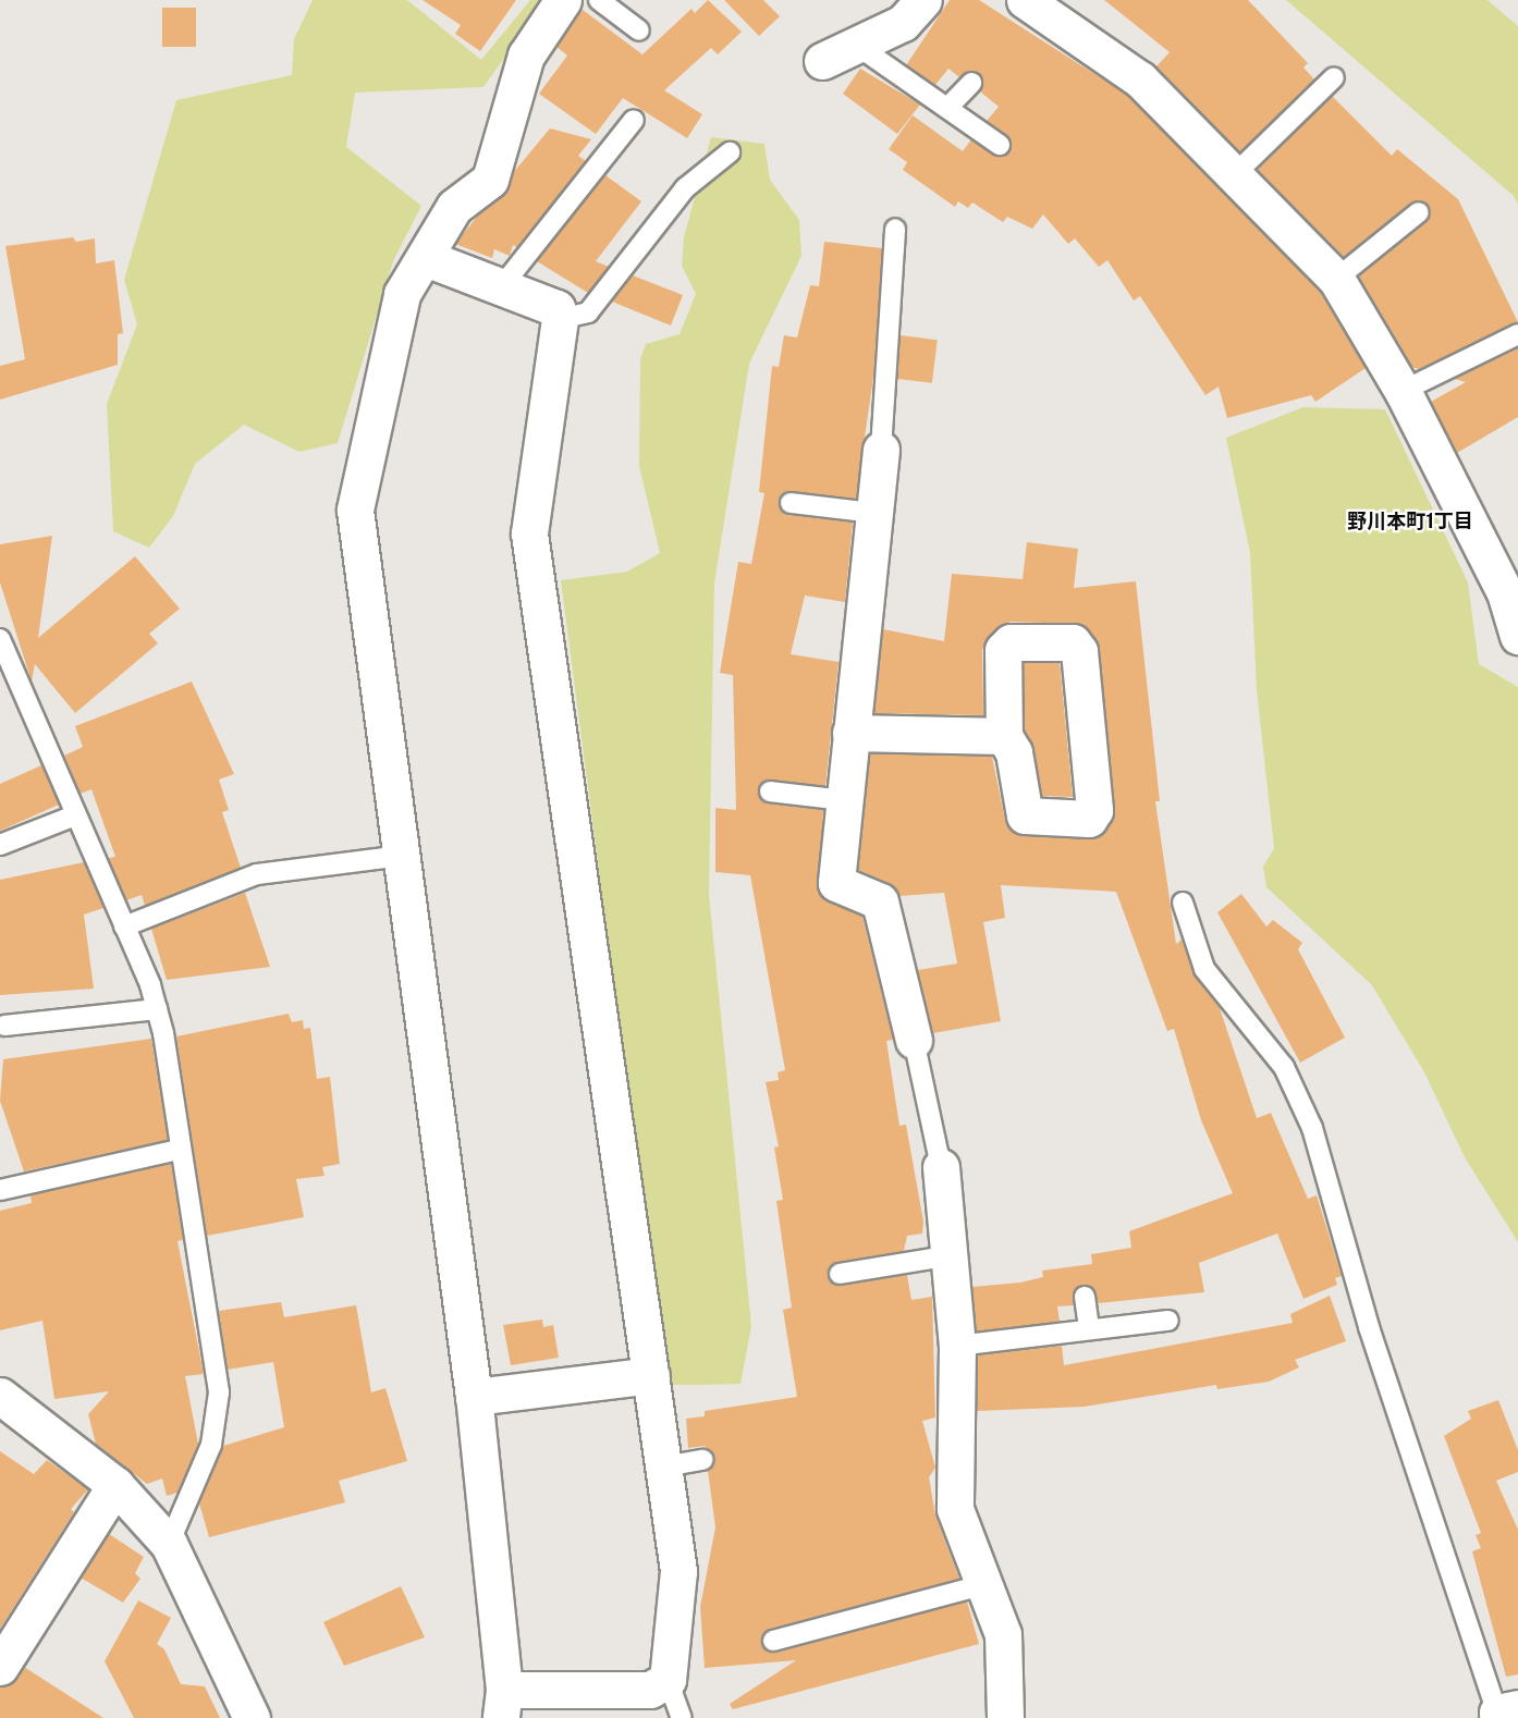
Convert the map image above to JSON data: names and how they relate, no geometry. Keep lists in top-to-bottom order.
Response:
{
  "districts": ["野川本町1丁目"]
}
